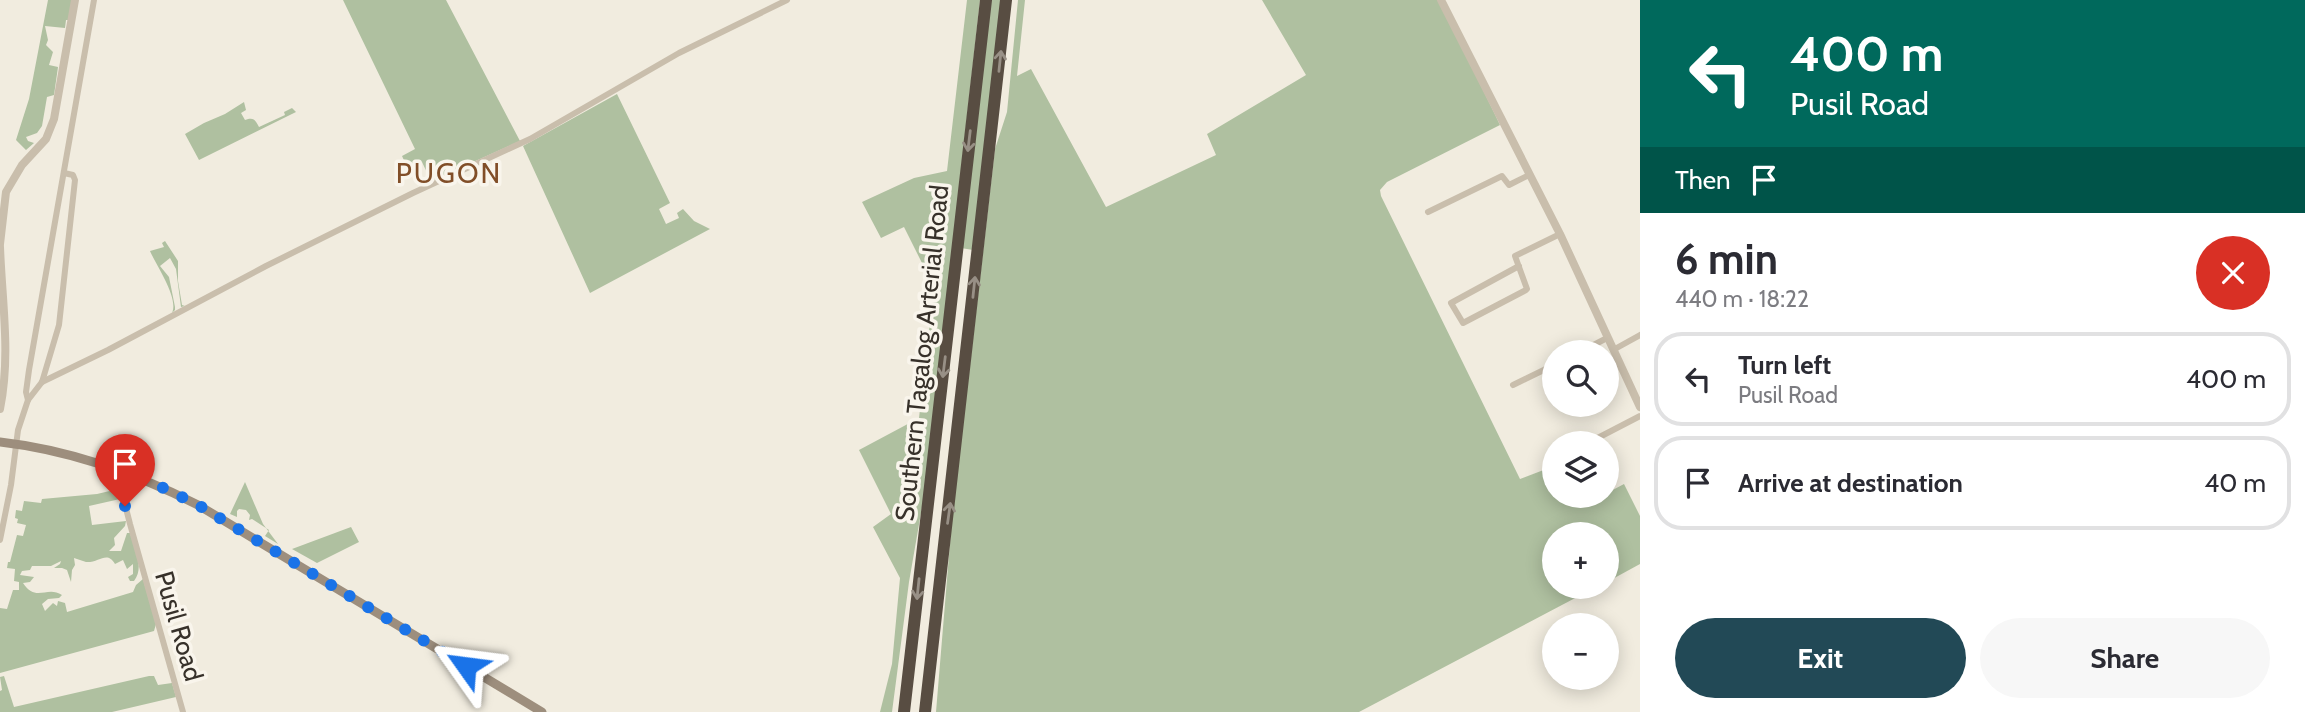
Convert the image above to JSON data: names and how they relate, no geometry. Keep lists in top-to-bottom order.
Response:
{
  "streets": {
    "highway": ["Southern Tagalog Arterial Road"],
    "street": ["Pusil Road"]
  },
  "districts": ["PUGON"],
  "page": {
    "turn": ["400 m", "Pusil Road"],
    "then": "Then",
    "heading": ["6 min", "440 m · 18:22"],
    "list": [
      {
        "name": "Turn left",
        "note": "Pusil Road",
        "value": "400 m"
      },
      {
        "name": "Arrive at destination",
        "value": "40 m"
      }
    ],
    "map_buttons": ["+", "−"],
    "buttons": ["Exit", "Share"]
  }
}
